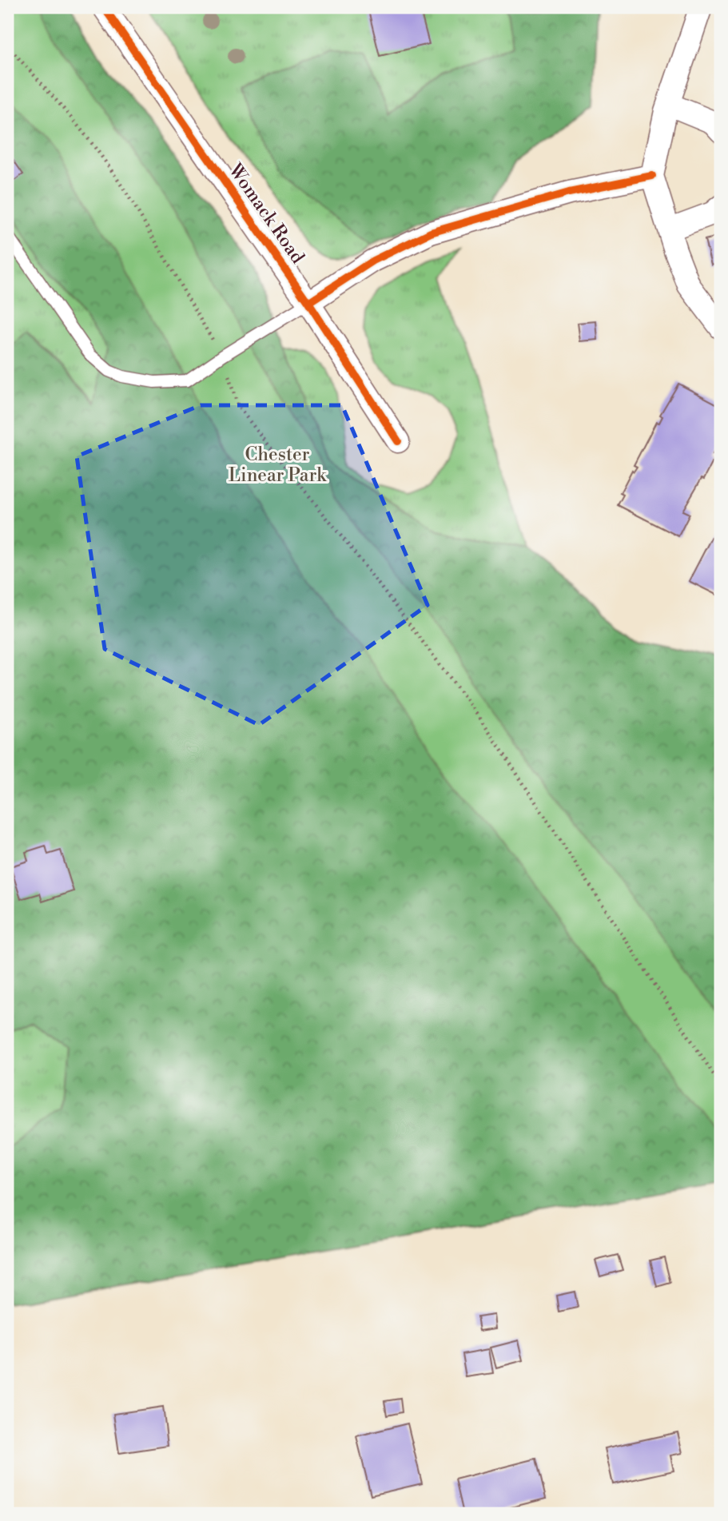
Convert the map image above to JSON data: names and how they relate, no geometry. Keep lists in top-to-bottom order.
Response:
{
  "streets": {
    "street": ["Womack Road"]
  },
  "parks": ["Chester Linear Park"]
}
